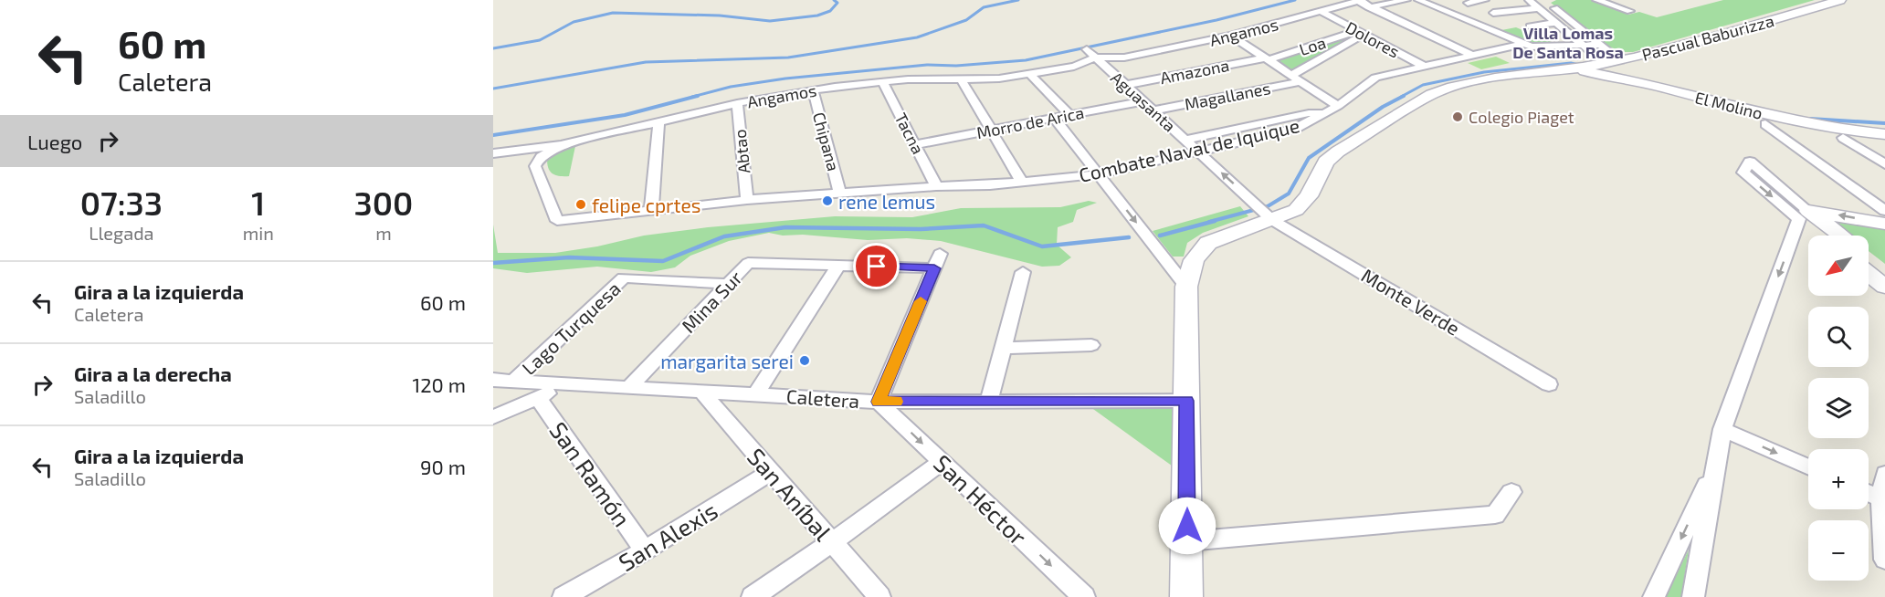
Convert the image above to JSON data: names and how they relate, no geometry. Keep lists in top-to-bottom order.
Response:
{
  "streets": {
    "main road": ["Pascual Baburizza", "El Molino"],
    "street": [
      "Angamos",
      "Dolores",
      "Loa",
      "Amazona",
      "Magallanes",
      "Aguasanta",
      "Morro de Arica",
      "Tacna",
      "Chipana",
      "Combate Naval de Iquique",
      "Abtao",
      "Mina Sur",
      "Monte Verde",
      "Lago Turquesa",
      "Caletera",
      "San Ramón",
      "San Aníbal",
      "San Héctor",
      "San Alexis"
    ]
  },
  "crossings": [
    ["Angamos", "Dolores"],
    ["Angamos", "Aguasanta"],
    ["Angamos", "Tacna"],
    ["Angamos", "Chipana"],
    ["Angamos", "Combate Naval de Iquique"],
    ["Angamos", "Abtao"],
    ["Pascual Baburizza", "Aguasanta"],
    ["Pascual Baburizza", "El Molino"],
    ["Pascual Baburizza", "Monte Verde"],
    ["Dolores", "Loa"],
    ["Dolores", "Combate Naval de Iquique"],
    ["Loa", "Amazona"],
    ["Amazona", "Aguasanta"],
    ["Magallanes", "Aguasanta"],
    ["Aguasanta", "Morro de Arica"],
    ["Aguasanta", "Combate Naval de Iquique"],
    ["Aguasanta", "Monte Verde"],
    ["Morro de Arica", "Tacna"],
    ["Tacna", "Combate Naval de Iquique"],
    ["Chipana", "Combate Naval de Iquique"],
    ["Combate Naval de Iquique", "Abtao"],
    ["Mina Sur", "Lago Turquesa"],
    ["Mina Sur", "Caletera"],
    ["Lago Turquesa", "Caletera"],
    ["Caletera", "San Aníbal"],
    ["Caletera", "San Héctor"],
    ["San Ramón", "San Alexis"],
    ["San Aníbal", "San Alexis"]
  ],
  "one_way": ["San Héctor"],
  "districts": ["Villa Lomas De Santa Rosa"],
  "places": [
    "Colegio Piaget",
    "rene lemus",
    "felipe cprtes",
    "margarita serei"
  ],
  "north": "bottom left",
  "page": {
    "turn": ["60 m", "Caletera"],
    "then": "Luego",
    "eta": [
      "07:33",
      "Llegada",
      "1",
      "min",
      "300",
      "m"
    ],
    "map_buttons": ["+", "−"],
    "list": [
      {
        "name": "Gira a la izquierda",
        "note": "Caletera",
        "value": "60 m"
      },
      {
        "name": "Gira a la derecha",
        "note": "Saladillo",
        "value": "120 m"
      },
      {
        "name": "Gira a la izquierda",
        "note": "Saladillo",
        "value": "90 m"
      }
    ]
  }
}
